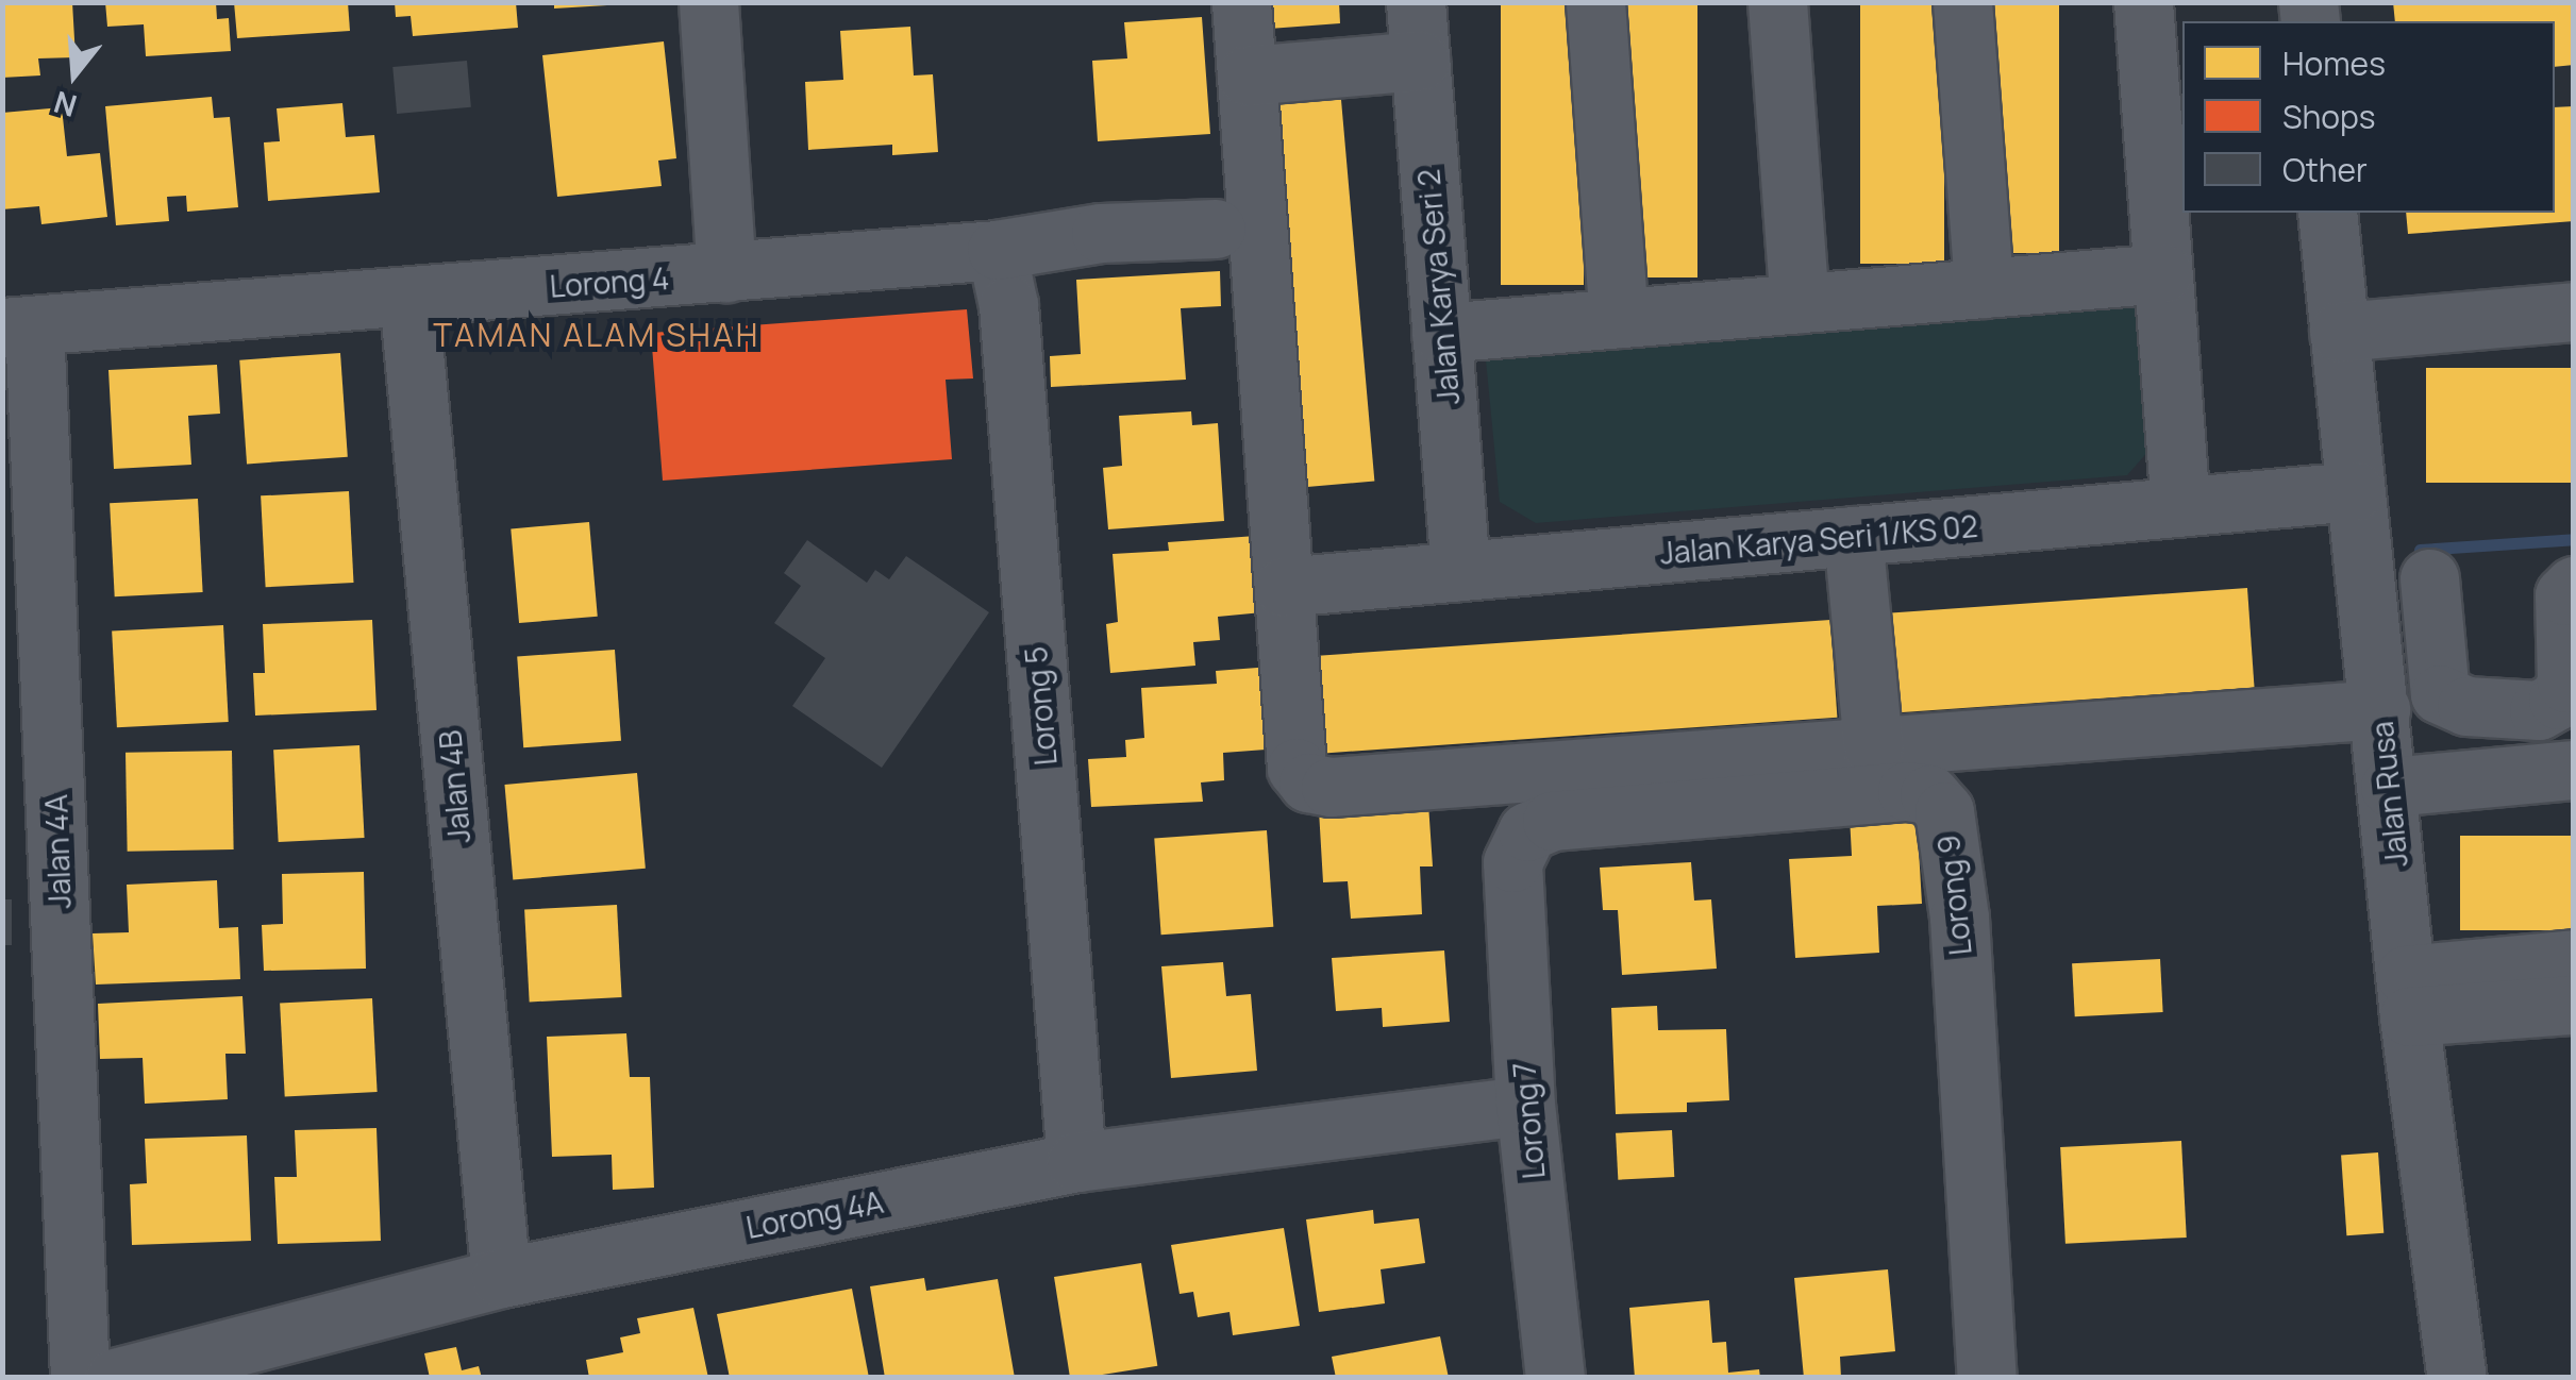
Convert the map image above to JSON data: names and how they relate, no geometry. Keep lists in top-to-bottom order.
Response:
{
  "streets": {
    "street": [
      "Lorong 4",
      "Jalan Karya Seri 2",
      "Jalan Karya Seri 1/KS 02",
      "Lorong 5",
      "Jalan 4B",
      "Jalan Rusa",
      "Jalan 4A",
      "Lorong 9",
      "Lorong 7",
      "Lorong 4A"
    ]
  },
  "crossings": [
    ["Lorong 4", "Lorong 5"],
    ["Lorong 4", "Jalan 4B"],
    ["Lorong 4", "Jalan 4A"],
    ["Jalan Karya Seri 2", "Jalan Karya Seri 1/KS 02"],
    ["Jalan Karya Seri 1/KS 02", "Jalan Rusa"],
    ["Lorong 5", "Lorong 4A"],
    ["Jalan 4B", "Lorong 4A"],
    ["Lorong 9", "Lorong 7"],
    ["Lorong 7", "Lorong 4A"]
  ],
  "districts": ["TAMAN ALAM SHAH"],
  "legend": ["Homes", "Shops", "Other"],
  "north": "bottom"
}
